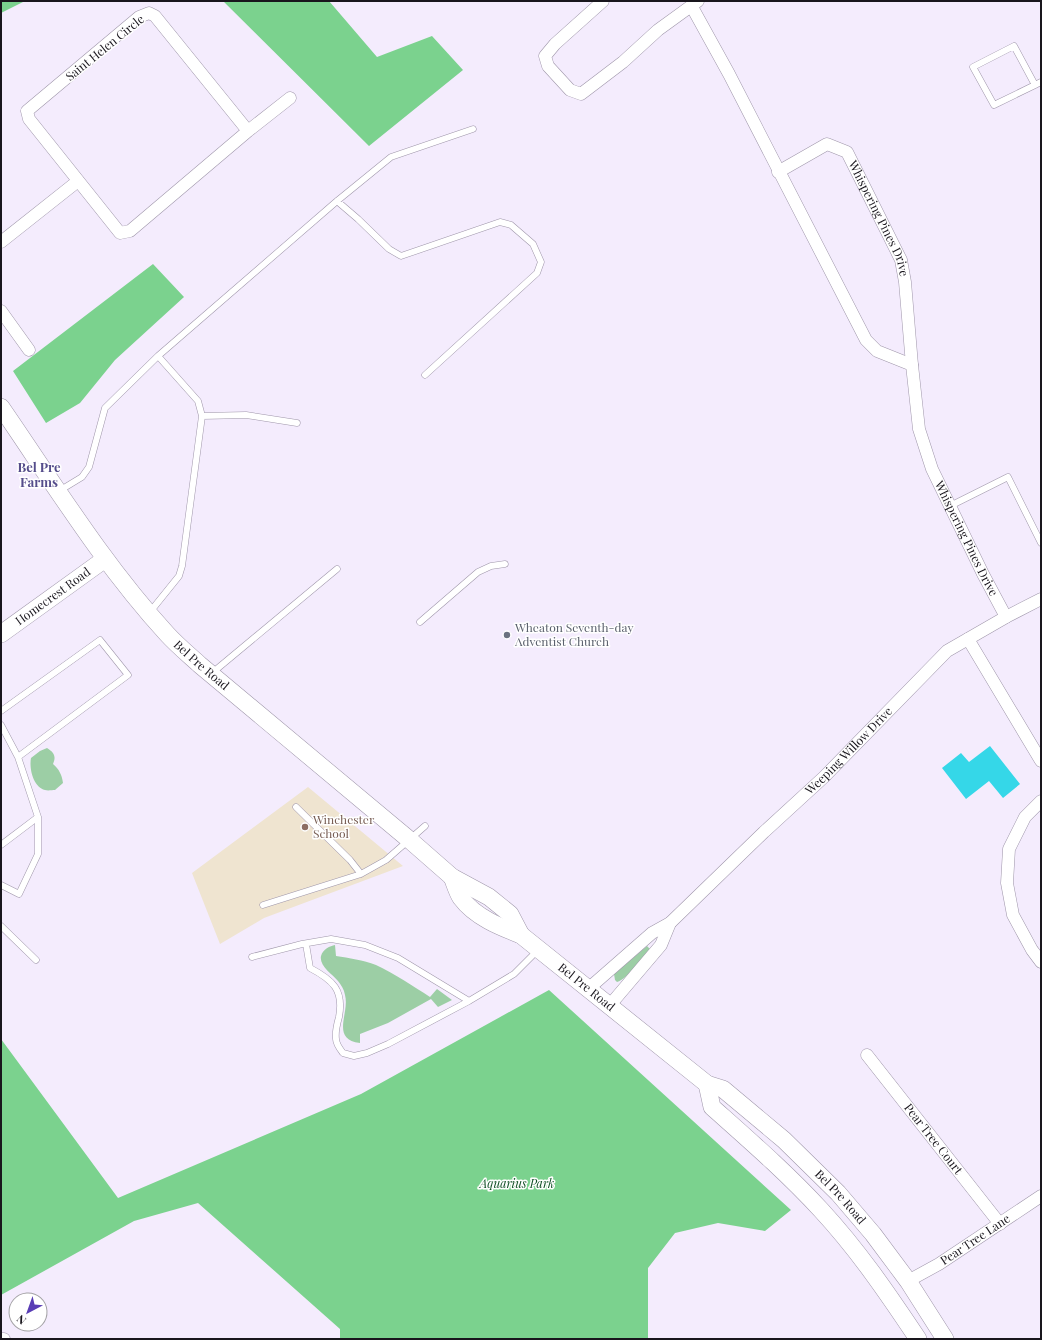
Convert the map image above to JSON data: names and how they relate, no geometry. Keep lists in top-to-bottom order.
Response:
{
  "streets": {
    "main road": ["Homecrest Road", "Bel Pre Road"],
    "street": [
      "Saint Helen Circle",
      "Whispering Pines Drive",
      "Weeping Willow Drive",
      "Pear Tree Court",
      "Pear Tree Lane"
    ]
  },
  "crossings": [
    ["Whispering Pines Drive", "Weeping Willow Drive"],
    ["Homecrest Road", "Bel Pre Road"],
    ["Bel Pre Road", "Weeping Willow Drive"],
    ["Bel Pre Road", "Pear Tree Lane"],
    ["Pear Tree Court", "Pear Tree Lane"]
  ],
  "districts": ["Bel Pre Farms"],
  "parks": ["Aquarius Park"],
  "places": ["Wheaton Seventh-day Adventist Church", "Winchester School"],
  "north": "bottom left"
}
